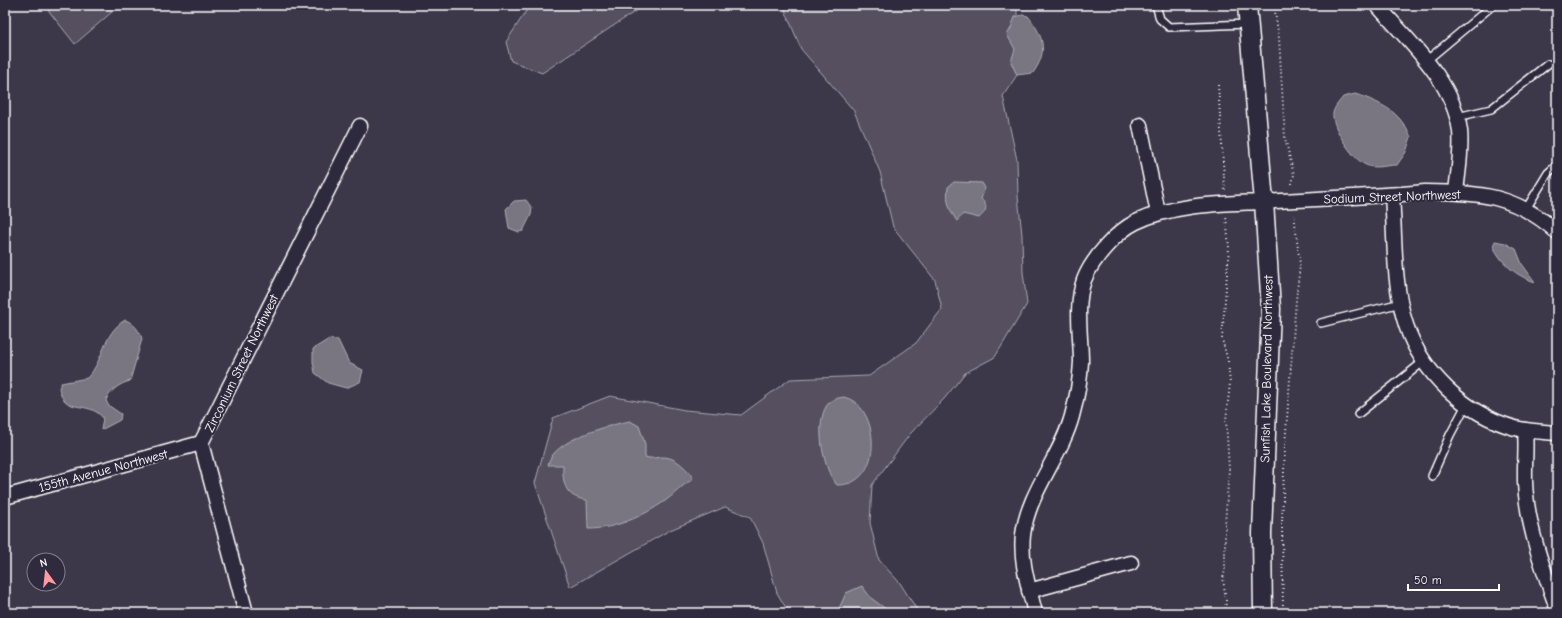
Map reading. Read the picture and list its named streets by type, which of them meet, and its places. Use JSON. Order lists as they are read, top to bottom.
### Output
{
  "streets": {
    "street": [
      "Sodium Street Northwest",
      "Zirconium Street Northwest",
      "Sunfish Lake Boulevard Northwest",
      "155th Avenue Northwest"
    ]
  },
  "crossings": [
    ["Sodium Street Northwest", "Sunfish Lake Boulevard Northwest"],
    ["Zirconium Street Northwest", "155th Avenue Northwest"]
  ],
  "scale_bar": "50 m",
  "north": "top"
}
